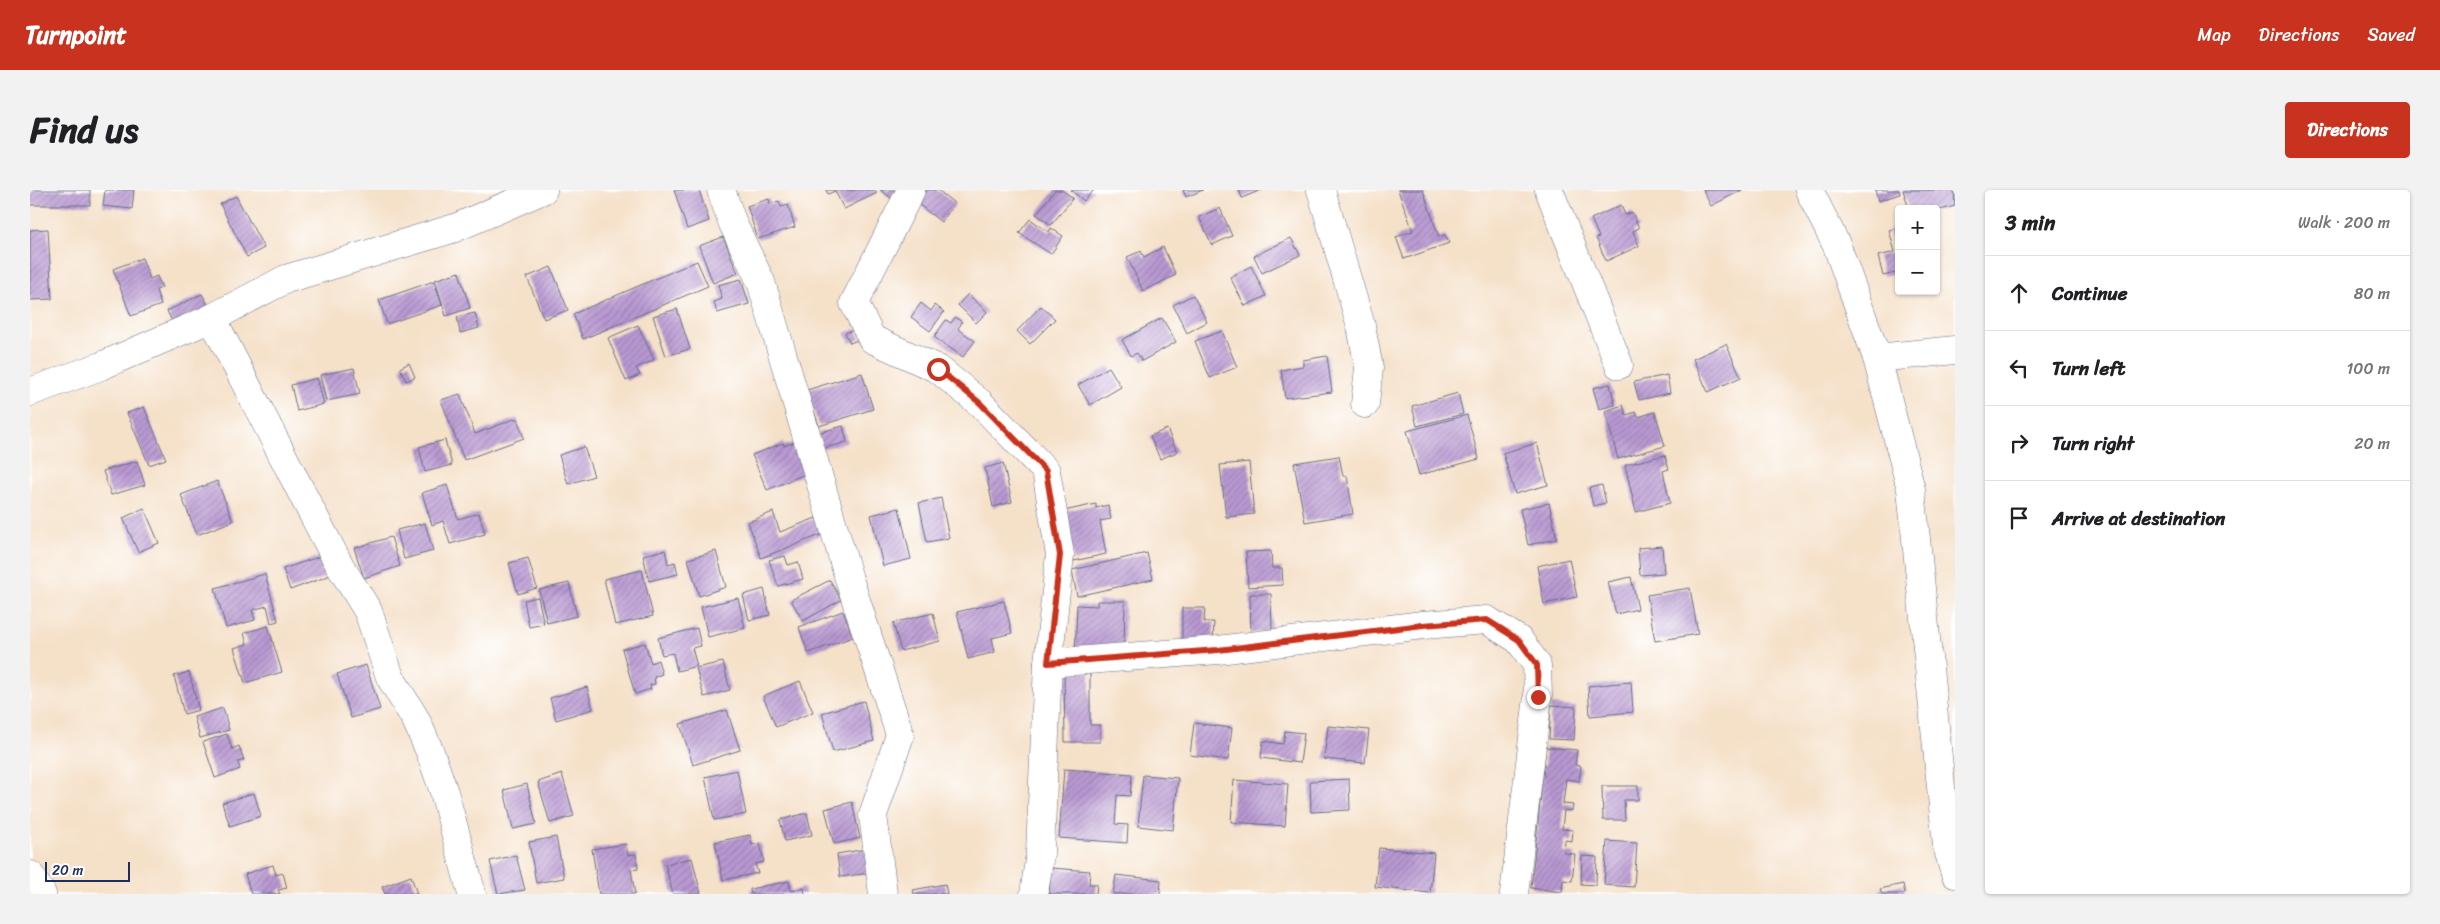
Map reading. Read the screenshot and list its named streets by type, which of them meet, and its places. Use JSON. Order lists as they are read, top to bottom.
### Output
{
  "scale_bar": "20 m",
  "page": {
    "header": "Turnpoint",
    "nav": ["Map", "Directions", "Saved"],
    "title": "Find us",
    "buttons": "Directions",
    "heading": ["3 min", "Walk · 200 m"],
    "map_buttons": ["+", "−"],
    "list": [
      ["Continue", "80 m"],
      ["Turn left", "100 m"],
      ["Turn right", "20 m"],
      "Arrive at destination"
    ],
    "scale": "20 m"
  }
}
